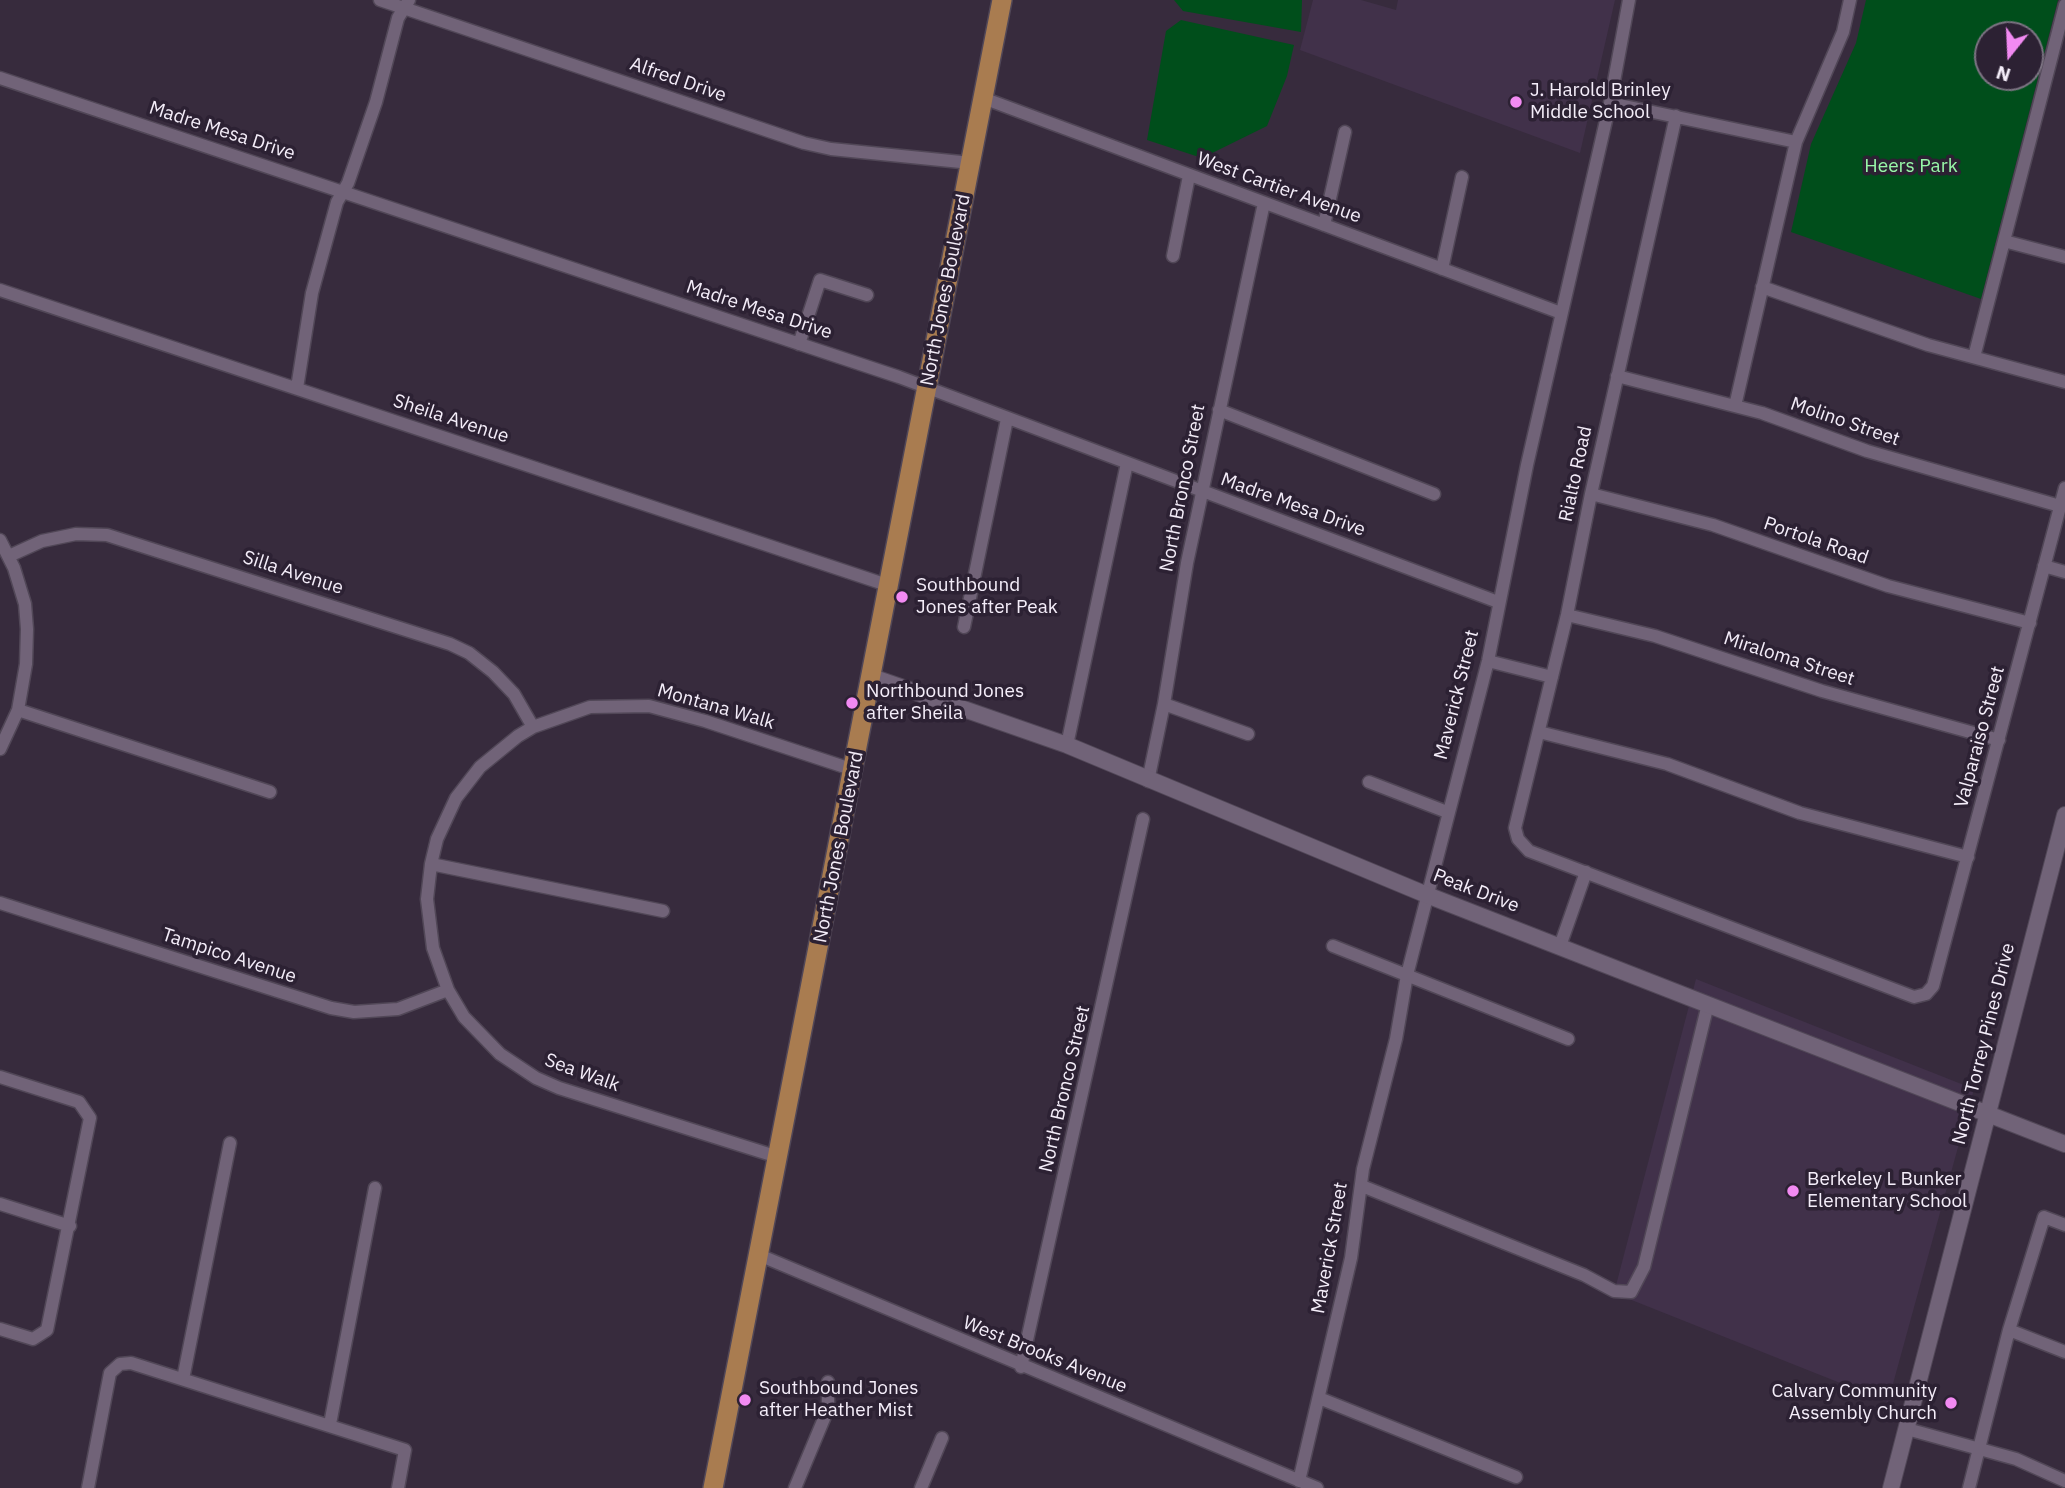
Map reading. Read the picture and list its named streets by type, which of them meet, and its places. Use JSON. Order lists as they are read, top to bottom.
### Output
{
  "streets": {
    "main road": ["North Jones Boulevard"],
    "street": [
      "Alfred Drive",
      "Madre Mesa Drive",
      "West Cartier Avenue",
      "Sheila Avenue",
      "Molino Street",
      "Rialto Road",
      "North Bronco Street",
      "Portola Road",
      "Silla Avenue",
      "Miraloma Street",
      "Maverick Street",
      "Montana Walk",
      "Valparaiso Street",
      "Peak Drive",
      "Tampico Avenue",
      "North Torrey Pines Drive",
      "Sea Walk",
      "West Brooks Avenue"
    ]
  },
  "crossings": [
    ["Alfred Drive", "North Jones Boulevard"],
    ["Madre Mesa Drive", "North Jones Boulevard"],
    ["Madre Mesa Drive", "North Bronco Street"],
    ["Madre Mesa Drive", "Maverick Street"],
    ["West Cartier Avenue", "North Jones Boulevard"],
    ["West Cartier Avenue", "North Bronco Street"],
    ["West Cartier Avenue", "Maverick Street"],
    ["North Jones Boulevard", "Sheila Avenue"],
    ["North Jones Boulevard", "Montana Walk"],
    ["North Jones Boulevard", "Peak Drive"],
    ["North Jones Boulevard", "Sea Walk"],
    ["North Jones Boulevard", "West Brooks Avenue"],
    ["Molino Street", "Rialto Road"],
    ["Molino Street", "Valparaiso Street"],
    ["Rialto Road", "Portola Road"],
    ["Rialto Road", "Miraloma Street"],
    ["Rialto Road", "Valparaiso Street"],
    ["North Bronco Street", "Peak Drive"],
    ["North Bronco Street", "West Brooks Avenue"],
    ["Portola Road", "Valparaiso Street"],
    ["Silla Avenue", "Montana Walk"],
    ["Miraloma Street", "Valparaiso Street"],
    ["Maverick Street", "Peak Drive"],
    ["Maverick Street", "West Brooks Avenue"],
    ["Montana Walk", "Sea Walk"],
    ["Peak Drive", "North Torrey Pines Drive"],
    ["Tampico Avenue", "Sea Walk"]
  ],
  "parks": ["Heers Park"],
  "places": [
    "J. Harold Brinley Middle School",
    "Southbound Jones after Peak",
    "Northbound Jones after Sheila",
    "Berkeley L Bunker Elementary School",
    "Southbound Jones after Heather Mist",
    "Calvary Community Assembly Church"
  ],
  "north": "bottom"
}
